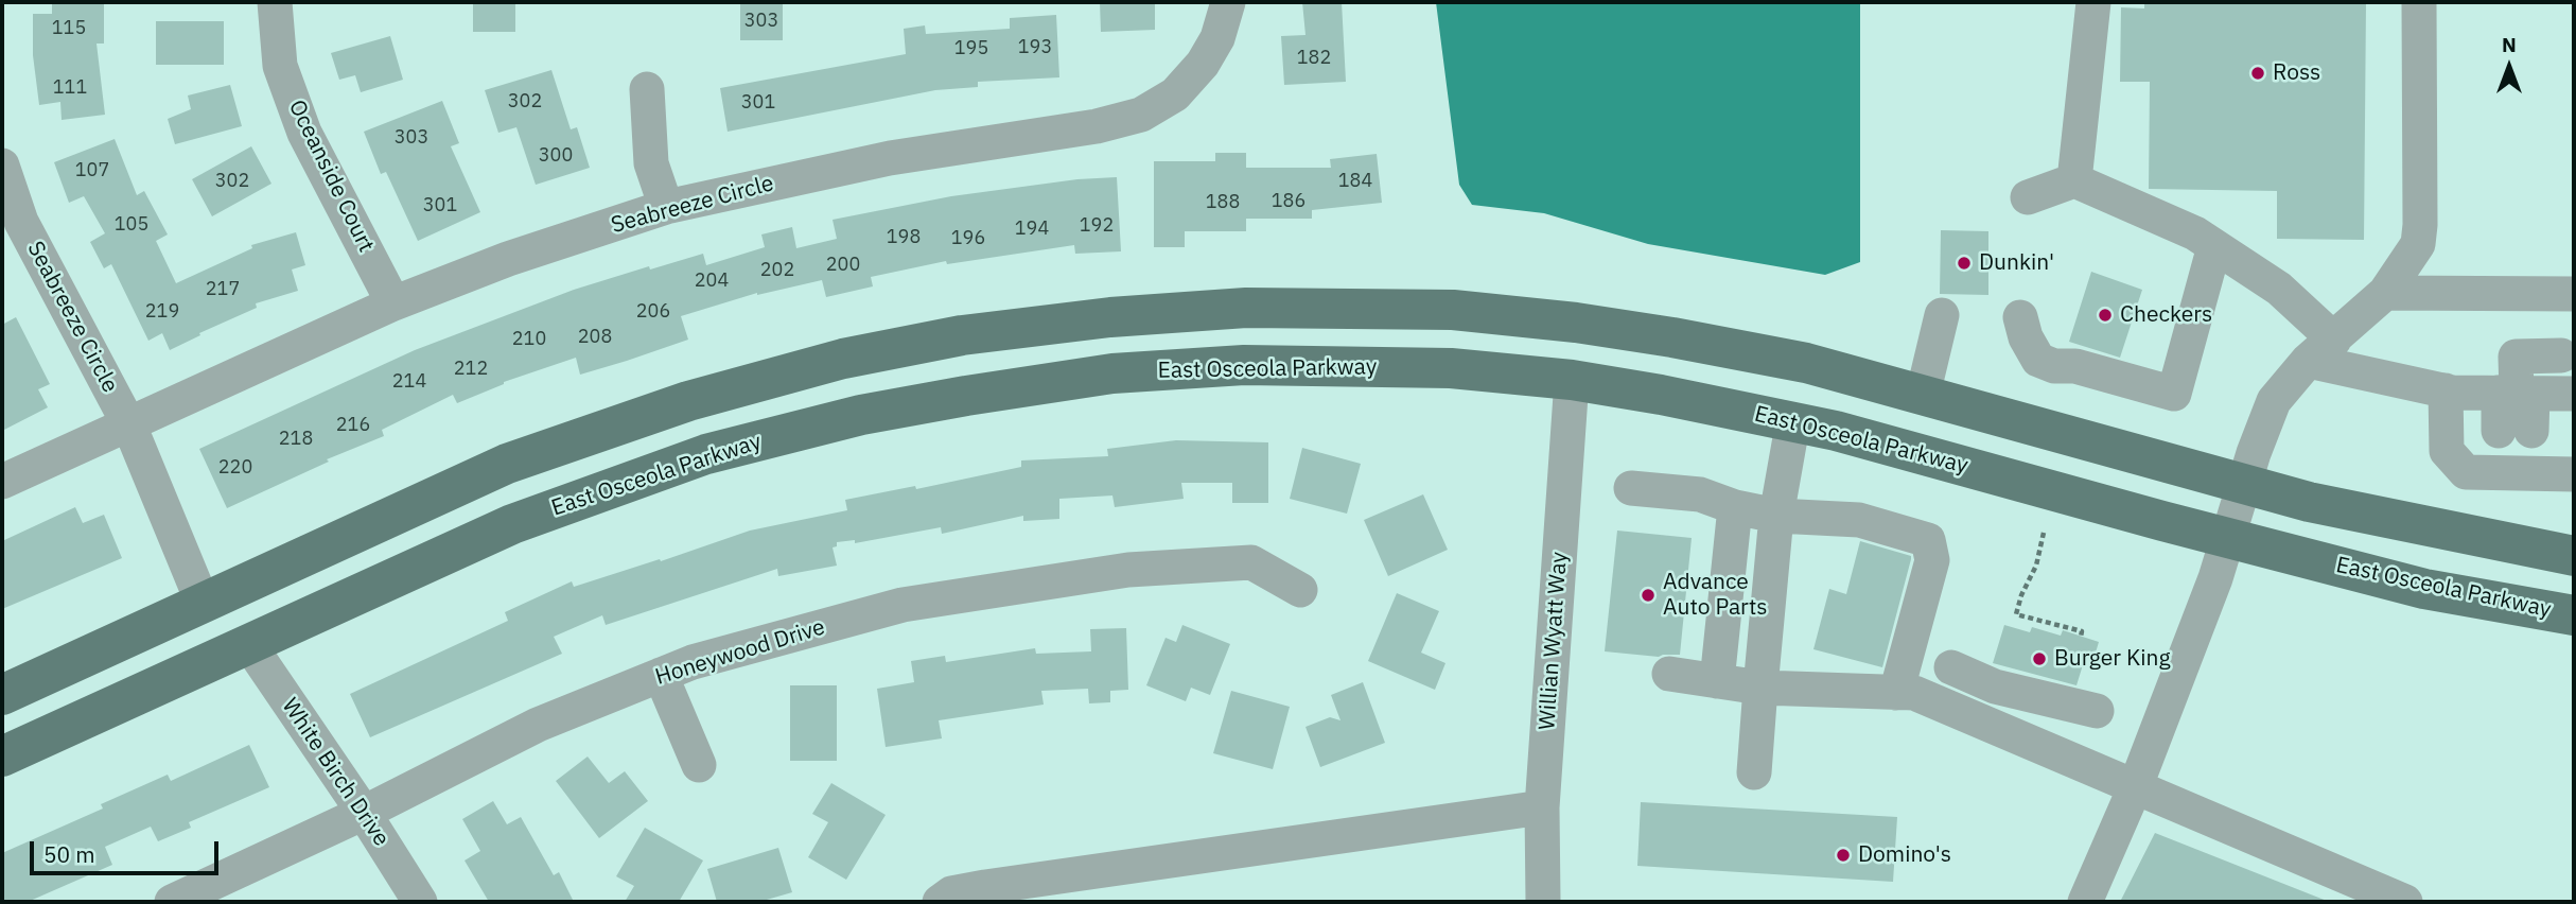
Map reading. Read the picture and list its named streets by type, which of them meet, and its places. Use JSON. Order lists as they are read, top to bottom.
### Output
{
  "streets": {
    "main road": ["East Osceola Parkway"],
    "street": [
      "Oceanside Court",
      "Seabreeze Circle",
      "Willian Wyatt Way",
      "Honeywood Drive",
      "White Birch Drive"
    ]
  },
  "crossings": [
    ["Oceanside Court", "Seabreeze Circle"],
    ["East Osceola Parkway", "Willian Wyatt Way"],
    ["East Osceola Parkway", "White Birch Drive"],
    ["Honeywood Drive", "White Birch Drive"]
  ],
  "places": [
    "Ross",
    "Dunkin'",
    "Checkers",
    "Advance Auto Parts",
    "Burger King",
    "Domino's"
  ],
  "house_numbers": [
    "303",
    "115",
    "193",
    "195",
    "182",
    "111",
    "302",
    "301",
    "303",
    "300",
    "107",
    "302",
    "184",
    "186",
    "188",
    "301",
    "105",
    "192",
    "194",
    "198",
    "196",
    "200",
    "202",
    "204",
    "217",
    "219",
    "206",
    "208",
    "210",
    "212",
    "214",
    "216",
    "218",
    "220"
  ],
  "scale_bar": "50 m",
  "north": "top"
}
